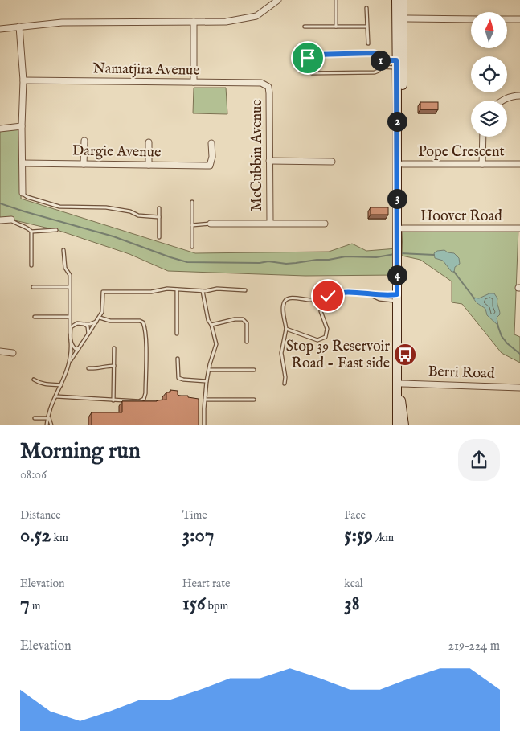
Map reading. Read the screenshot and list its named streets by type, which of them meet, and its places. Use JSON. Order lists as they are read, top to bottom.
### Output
{
  "streets": {
    "street": [
      "Namatjira Avenue",
      "Dargie Avenue",
      "Pope Crescent",
      "McCubbin Avenue",
      "Hoover Road",
      "Berri Road"
    ]
  },
  "crossings": [
    ["Namatjira Avenue", "McCubbin Avenue"]
  ],
  "places": {
    "bus stop": ["Stop 39 Reservoir Road - East side"]
  },
  "north": "top",
  "page": {
    "pins": [
      "1",
      "2",
      "3",
      "4"
    ],
    "heading": ["Morning run", "08:06"],
    "stats": [
      ["Distance", "0.52 km"],
      ["Time", "3:07"],
      ["Pace", "5:59 /km"],
      ["Elevation", "7 m"],
      ["Heart rate", "156 bpm"],
      ["kcal", "38"]
    ],
    "chart": ["Elevation", "219–224 m"]
  }
}
